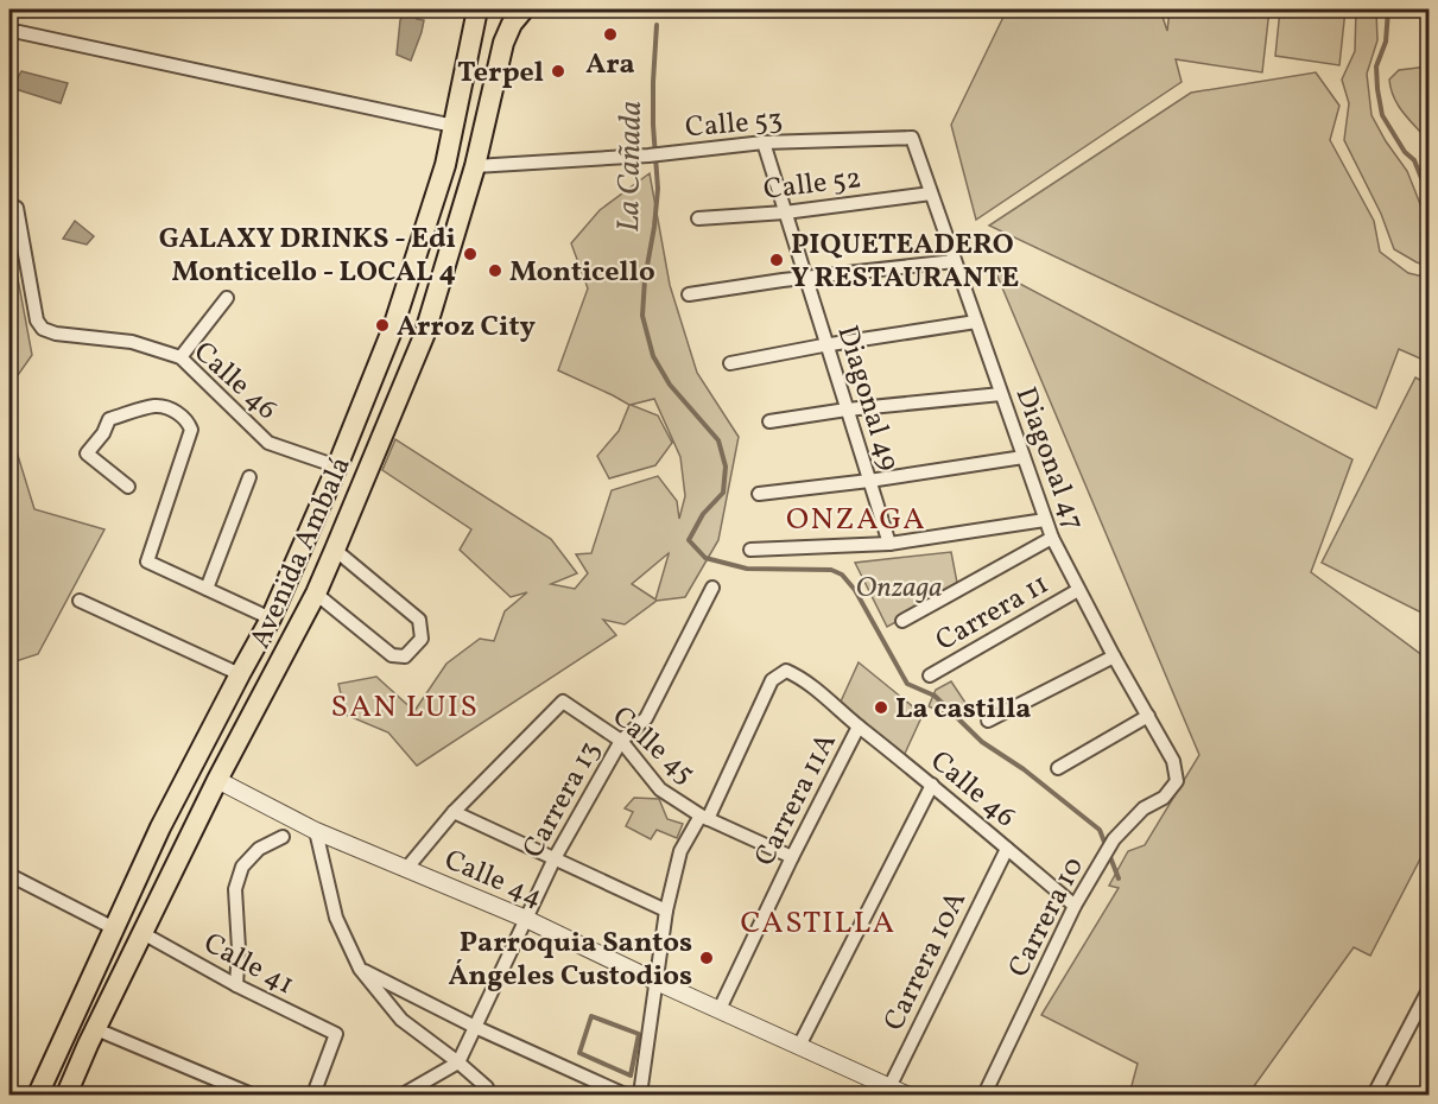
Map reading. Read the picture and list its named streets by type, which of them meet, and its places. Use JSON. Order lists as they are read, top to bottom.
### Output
{
  "streets": {
    "main road": ["Avenida Ambalá"],
    "street": [
      "Calle 53",
      "Calle 52",
      "Calle 46",
      "Diagonal 49",
      "Diagonal 47",
      "Carrera 11",
      "Calle 45",
      "Carrera 13",
      "Carrera 11A",
      "Calle 44",
      "Carrera 10",
      "Carrera 10A",
      "Calle 41"
    ]
  },
  "crossings": [
    ["Calle 53", "Diagonal 49"],
    ["Calle 53", "Diagonal 47"],
    ["Calle 53", "Avenida Ambalá"],
    ["Calle 52", "Diagonal 49"],
    ["Calle 52", "Diagonal 47"],
    ["Calle 46", "Avenida Ambalá"],
    ["Calle 46", "Calle 45"],
    ["Calle 46", "Carrera 11A"],
    ["Calle 46", "Carrera 10"],
    ["Calle 46", "Carrera 10A"],
    ["Diagonal 47", "Carrera 11"],
    ["Diagonal 47", "Carrera 10"],
    ["Avenida Ambalá", "Calle 44"],
    ["Avenida Ambalá", "Calle 41"],
    ["Calle 45", "Carrera 13"],
    ["Calle 45", "Carrera 11A"],
    ["Carrera 13", "Calle 44"],
    ["Carrera 11A", "Calle 44"],
    ["Calle 44", "Carrera 10A"]
  ],
  "districts": ["ONZAGA", "SAN LUIS", "CASTILLA"],
  "water": ["La Cañada"],
  "parks": ["Onzaga"],
  "places": [
    "Ara",
    "Terpel",
    "GALAXY DRINKS - Edi Monticello - LOCAL 4",
    "PIQUETEADERO Y RESTAURANTE",
    "Monticello",
    "Arroz City",
    "La castilla",
    "Parroquia Santos Ángeles Custodios"
  ]
}
